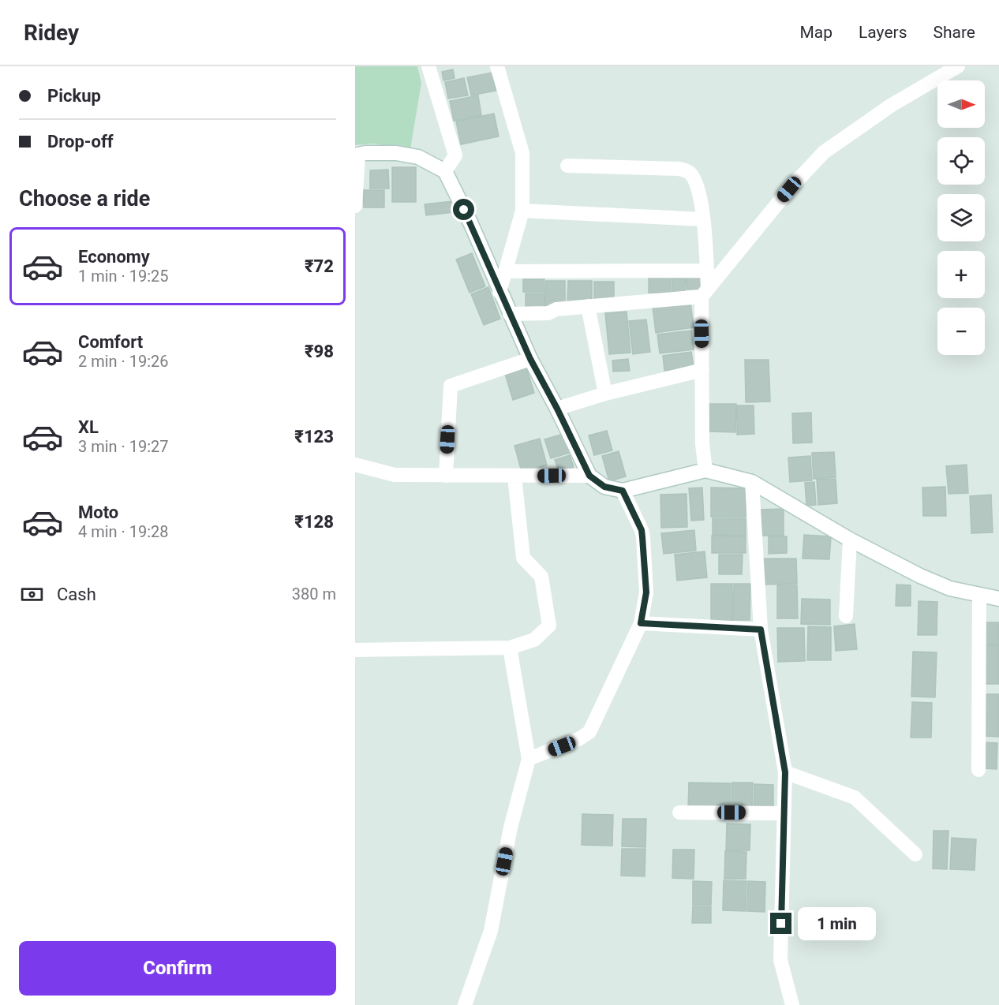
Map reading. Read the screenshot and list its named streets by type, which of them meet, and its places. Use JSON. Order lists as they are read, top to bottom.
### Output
{
  "north": "right",
  "page": {
    "header": "Ridey",
    "nav": ["Map", "Layers", "Share"],
    "banner": ["Pickup", "Drop-off"],
    "map_buttons": ["+", "−"],
    "heading": "Choose a ride",
    "list": [
      {
        "name": "Economy",
        "note": "1 min · 19:25",
        "value": "₹72"
      },
      {
        "name": "Comfort",
        "note": "2 min · 19:26",
        "value": "₹98"
      },
      {
        "name": "XL",
        "note": "3 min · 19:27",
        "value": "₹123"
      },
      {
        "name": "Moto",
        "note": "4 min · 19:28",
        "value": "₹128"
      }
    ],
    "pay": ["Cash", "380 m"],
    "bubble": "1 min",
    "buttons": "Confirm"
  }
}
